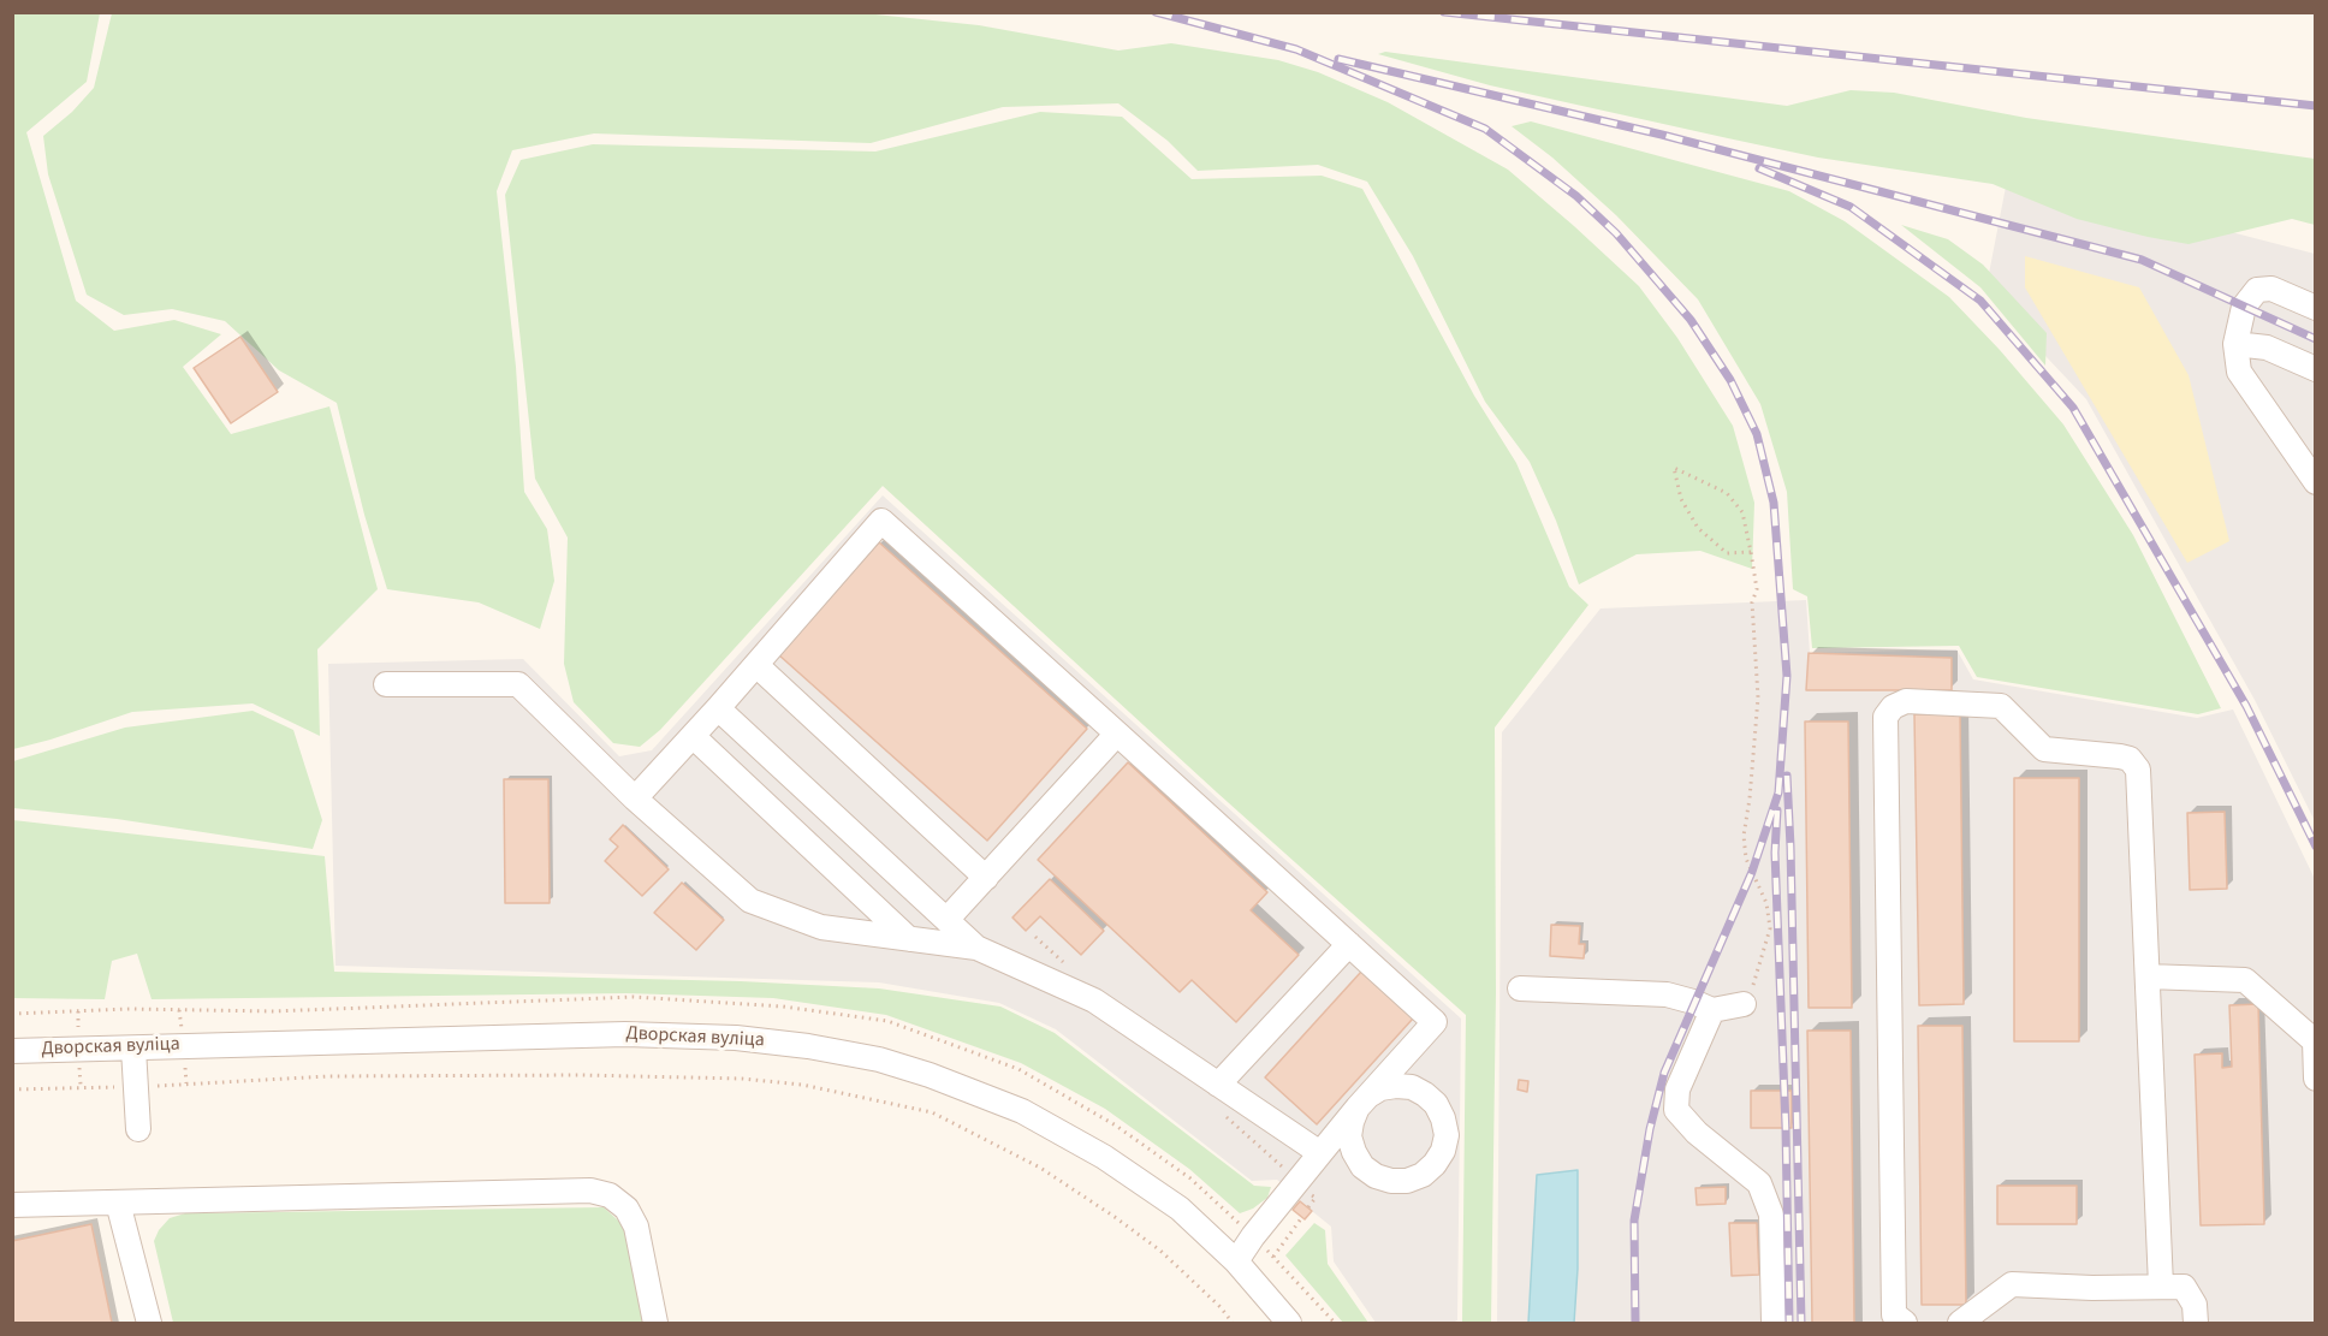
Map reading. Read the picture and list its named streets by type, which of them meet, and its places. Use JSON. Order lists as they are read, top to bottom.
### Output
{
  "streets": {
    "street": ["Дворская вуліца"]
  }
}
